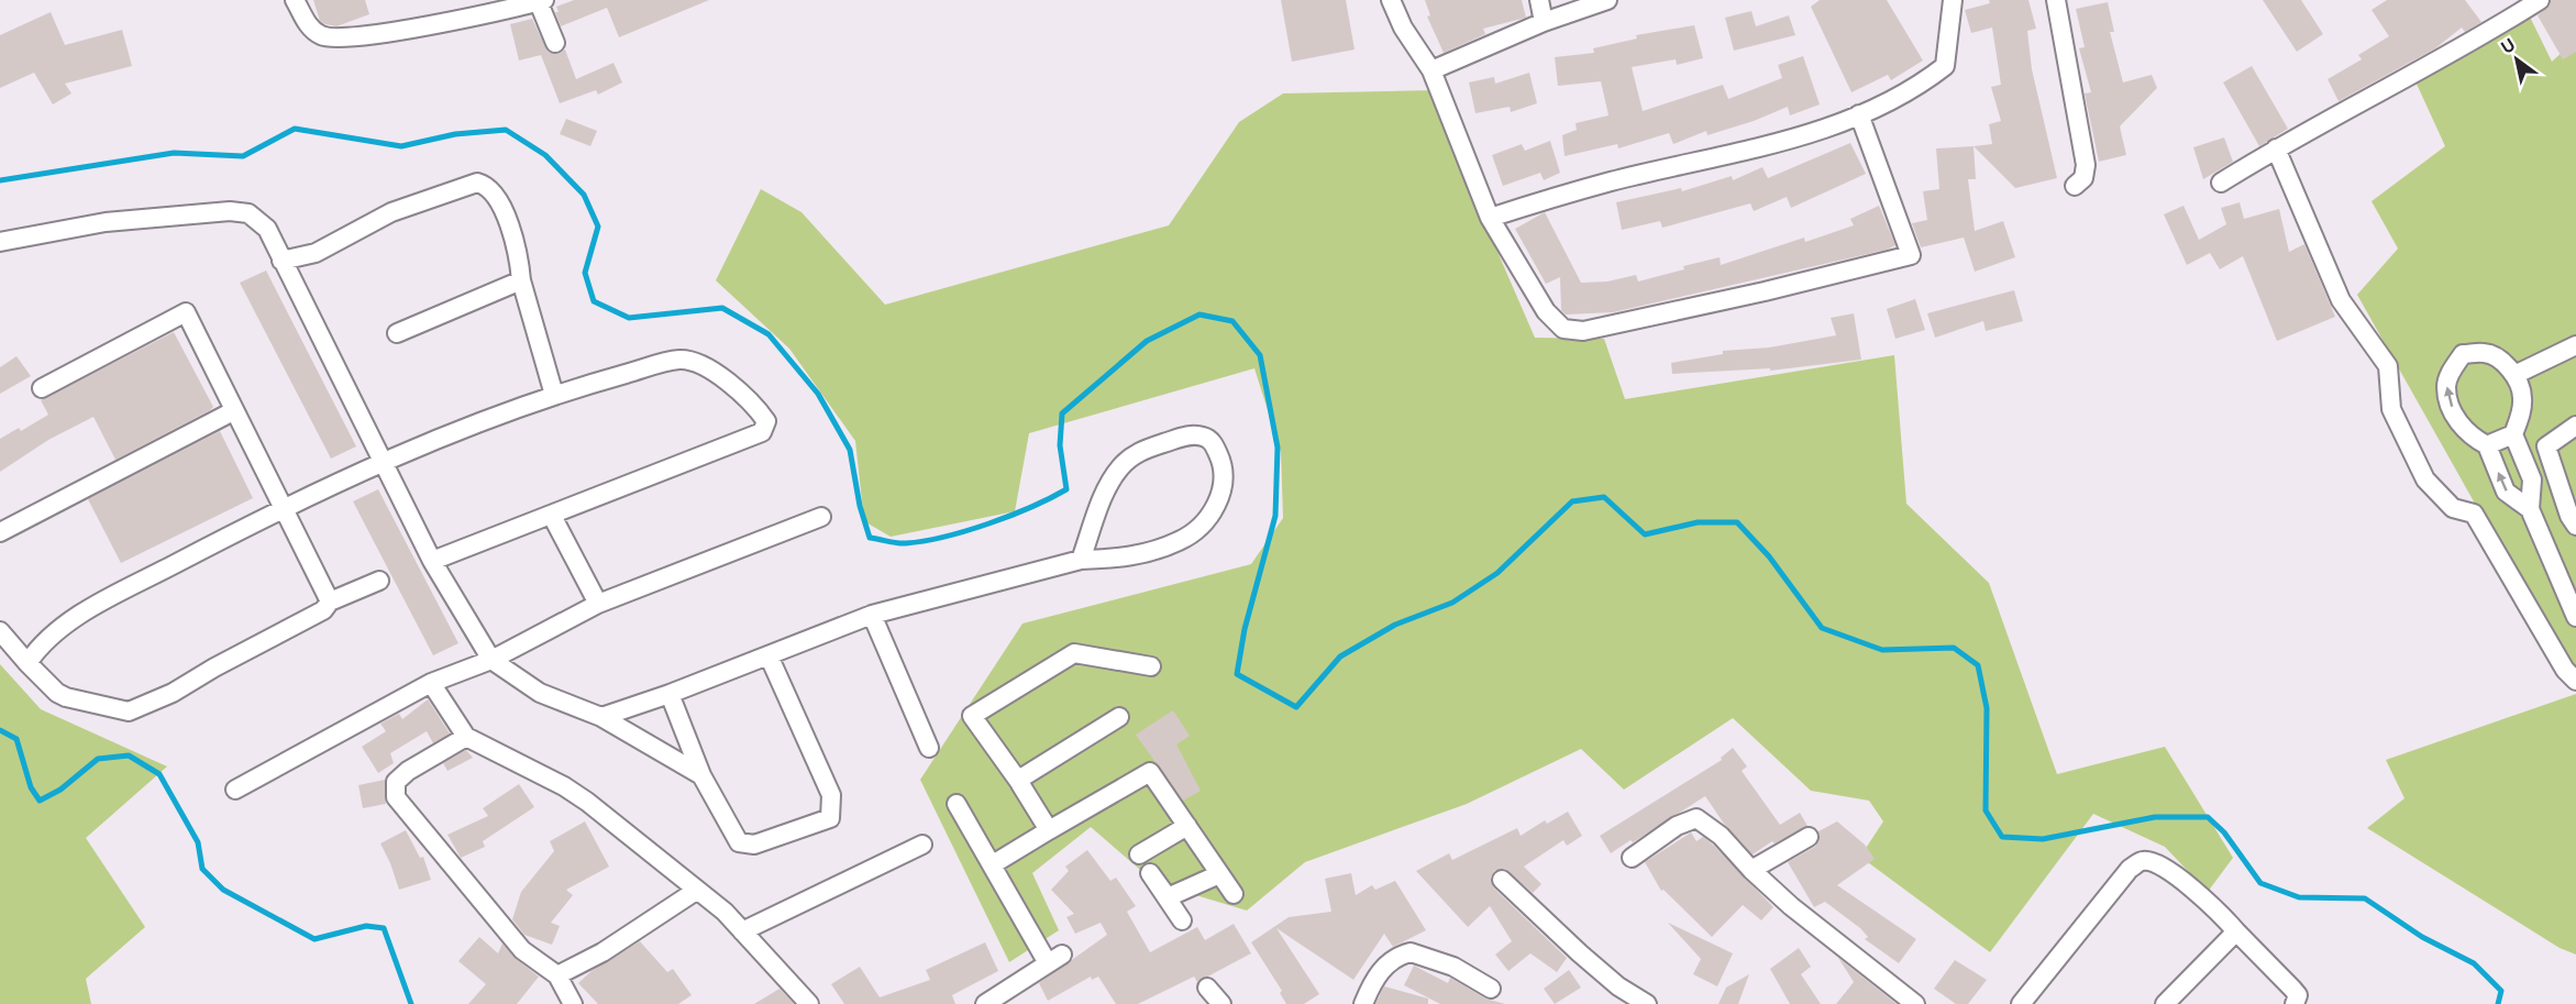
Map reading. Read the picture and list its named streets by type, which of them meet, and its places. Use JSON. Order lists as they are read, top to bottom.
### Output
{
  "north": "top left"
}
